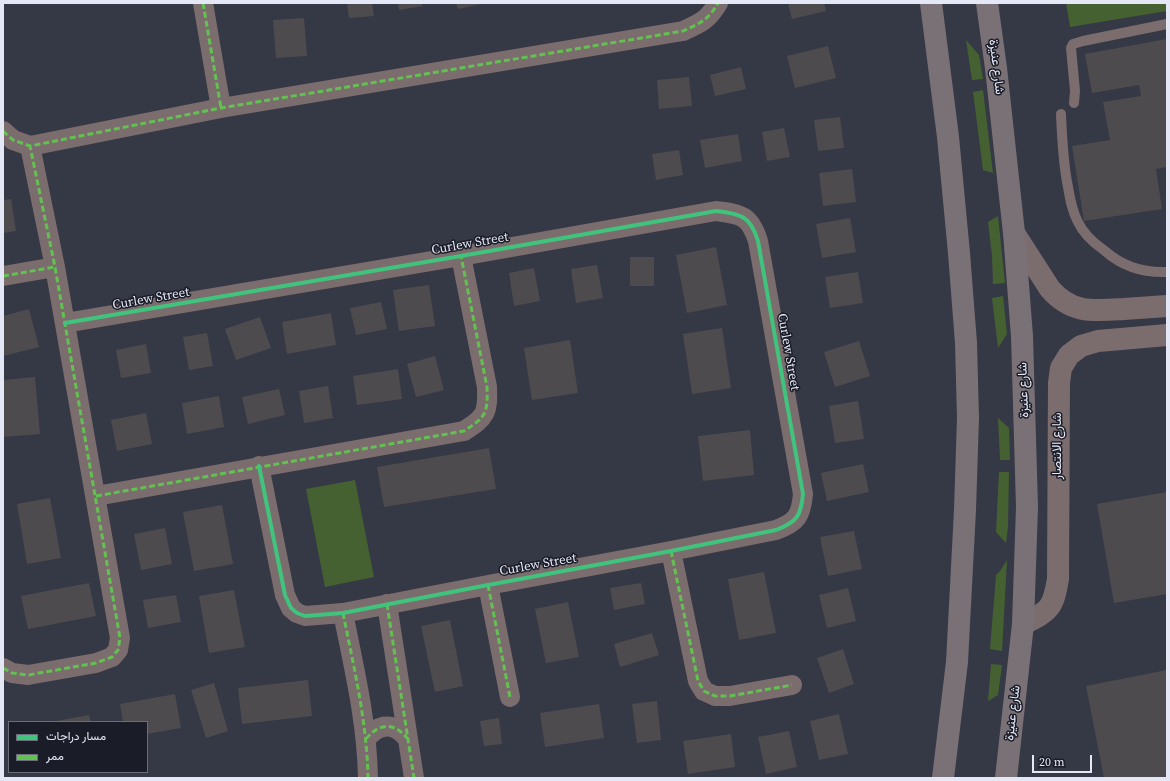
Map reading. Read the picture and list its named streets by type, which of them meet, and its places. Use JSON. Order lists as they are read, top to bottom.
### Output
{
  "streets": {
    "highway": ["شارع عنيزة"],
    "street": ["Curlew Street", "شارع الانتصار"]
  },
  "crossings": [
    ["شارع عنيزة", "شارع الانتصار"]
  ],
  "legend": ["مسار دراجات", "ممر"],
  "scale_bar": "20 m"
}
